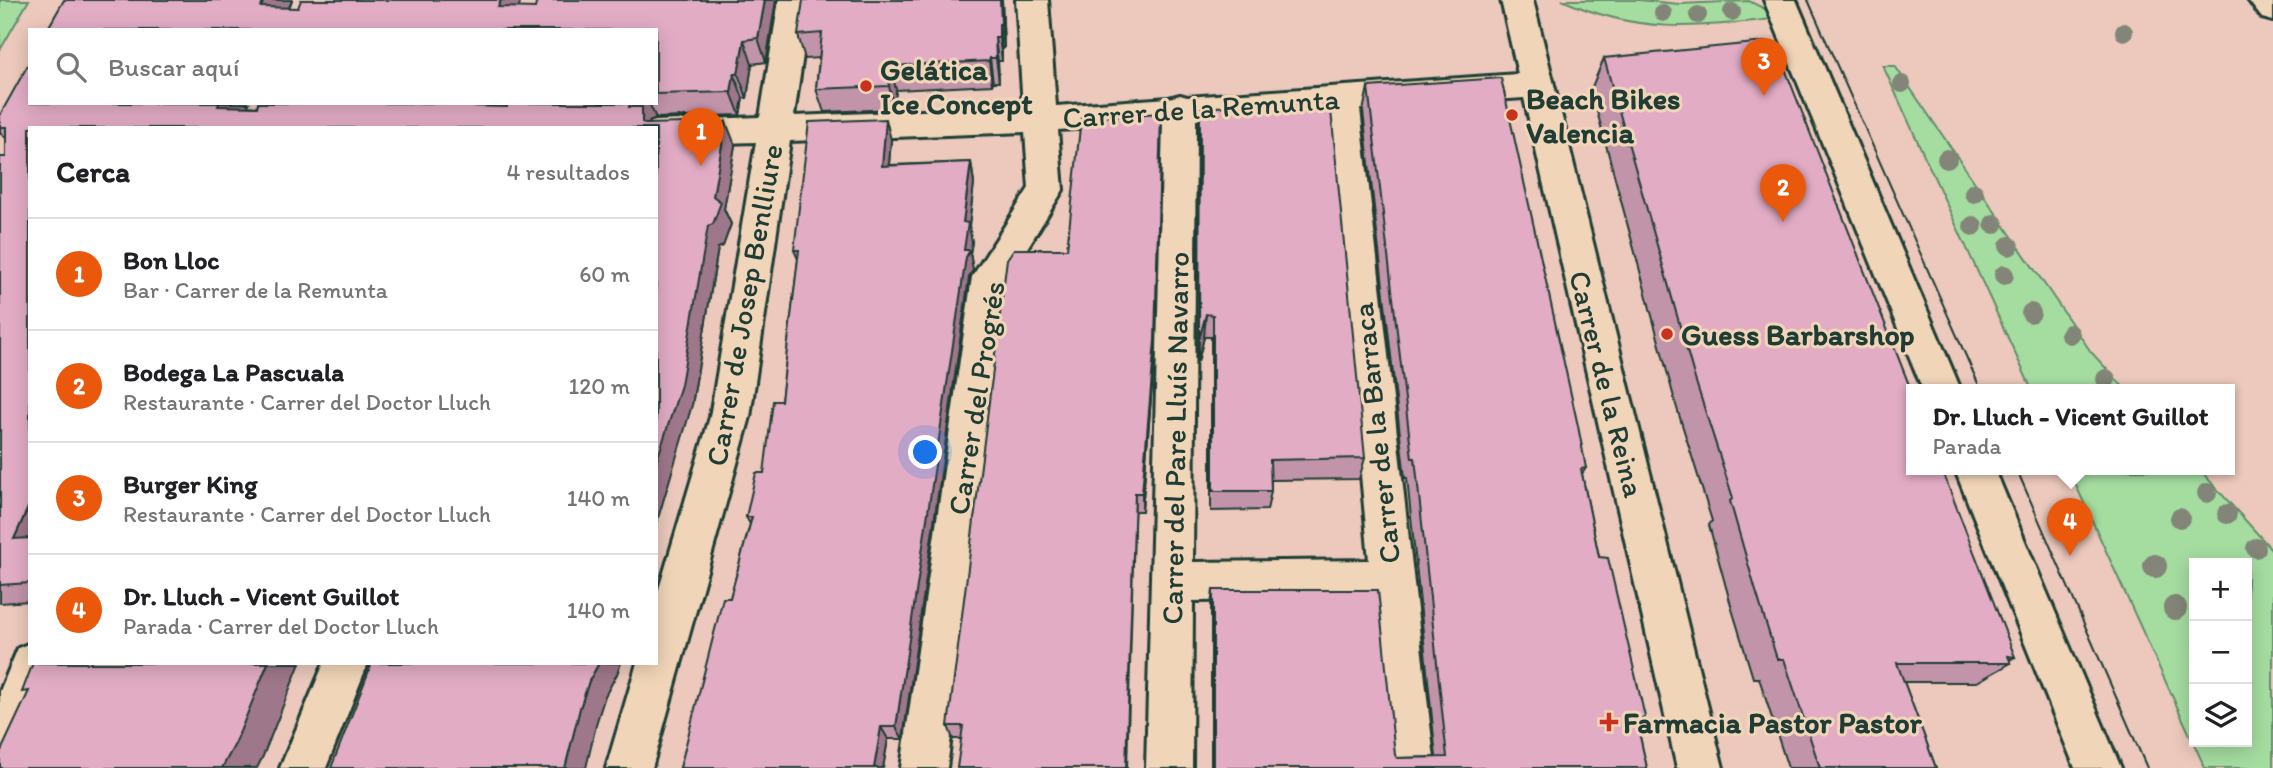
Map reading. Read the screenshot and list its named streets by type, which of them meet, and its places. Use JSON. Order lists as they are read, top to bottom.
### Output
{
  "streets": {
    "street": [
      "Carrer de la Remunta",
      "Carrer de Josep Benlliure",
      "Carrer de la Reina",
      "Carrer del Progrés",
      "Carrer de la Barraca",
      "Carrer del Pare Lluís Navarro"
    ]
  },
  "crossings": [
    ["Carrer de la Remunta", "Carrer de Josep Benlliure"],
    ["Carrer de la Remunta", "Carrer de la Reina"],
    ["Carrer de la Remunta", "Carrer del Progrés"],
    ["Carrer de la Remunta", "Carrer de la Barraca"],
    ["Carrer de la Remunta", "Carrer del Pare Lluís Navarro"]
  ],
  "places": {
    "other": ["Gelática Ice Concept", "Beach Bikes Valencia", "Guess Barbarshop"],
    "health": ["Farmacia Pastor Pastor"]
  },
  "page": {
    "search": "Buscar aquí",
    "pins": [
      "3",
      "1",
      "2",
      "4"
    ],
    "heading": ["Cerca", "4 resultados"],
    "list": [
      {
        "mark": "1",
        "name": "Bon Lloc",
        "note": "Bar · Carrer de la Remunta",
        "value": "60 m"
      },
      {
        "mark": "2",
        "name": "Bodega La Pascuala",
        "note": "Restaurante · Carrer del Doctor Lluch",
        "value": "120 m"
      },
      {
        "mark": "3",
        "name": "Burger King",
        "note": "Restaurante · Carrer del Doctor Lluch",
        "value": "140 m"
      },
      {
        "mark": "4",
        "name": "Dr. Lluch - Vicent Guillot",
        "note": "Parada · Carrer del Doctor Lluch",
        "value": "140 m"
      }
    ],
    "popup": ["Dr. Lluch - Vicent Guillot", "Parada"],
    "map_buttons": ["+", "−"]
  }
}
